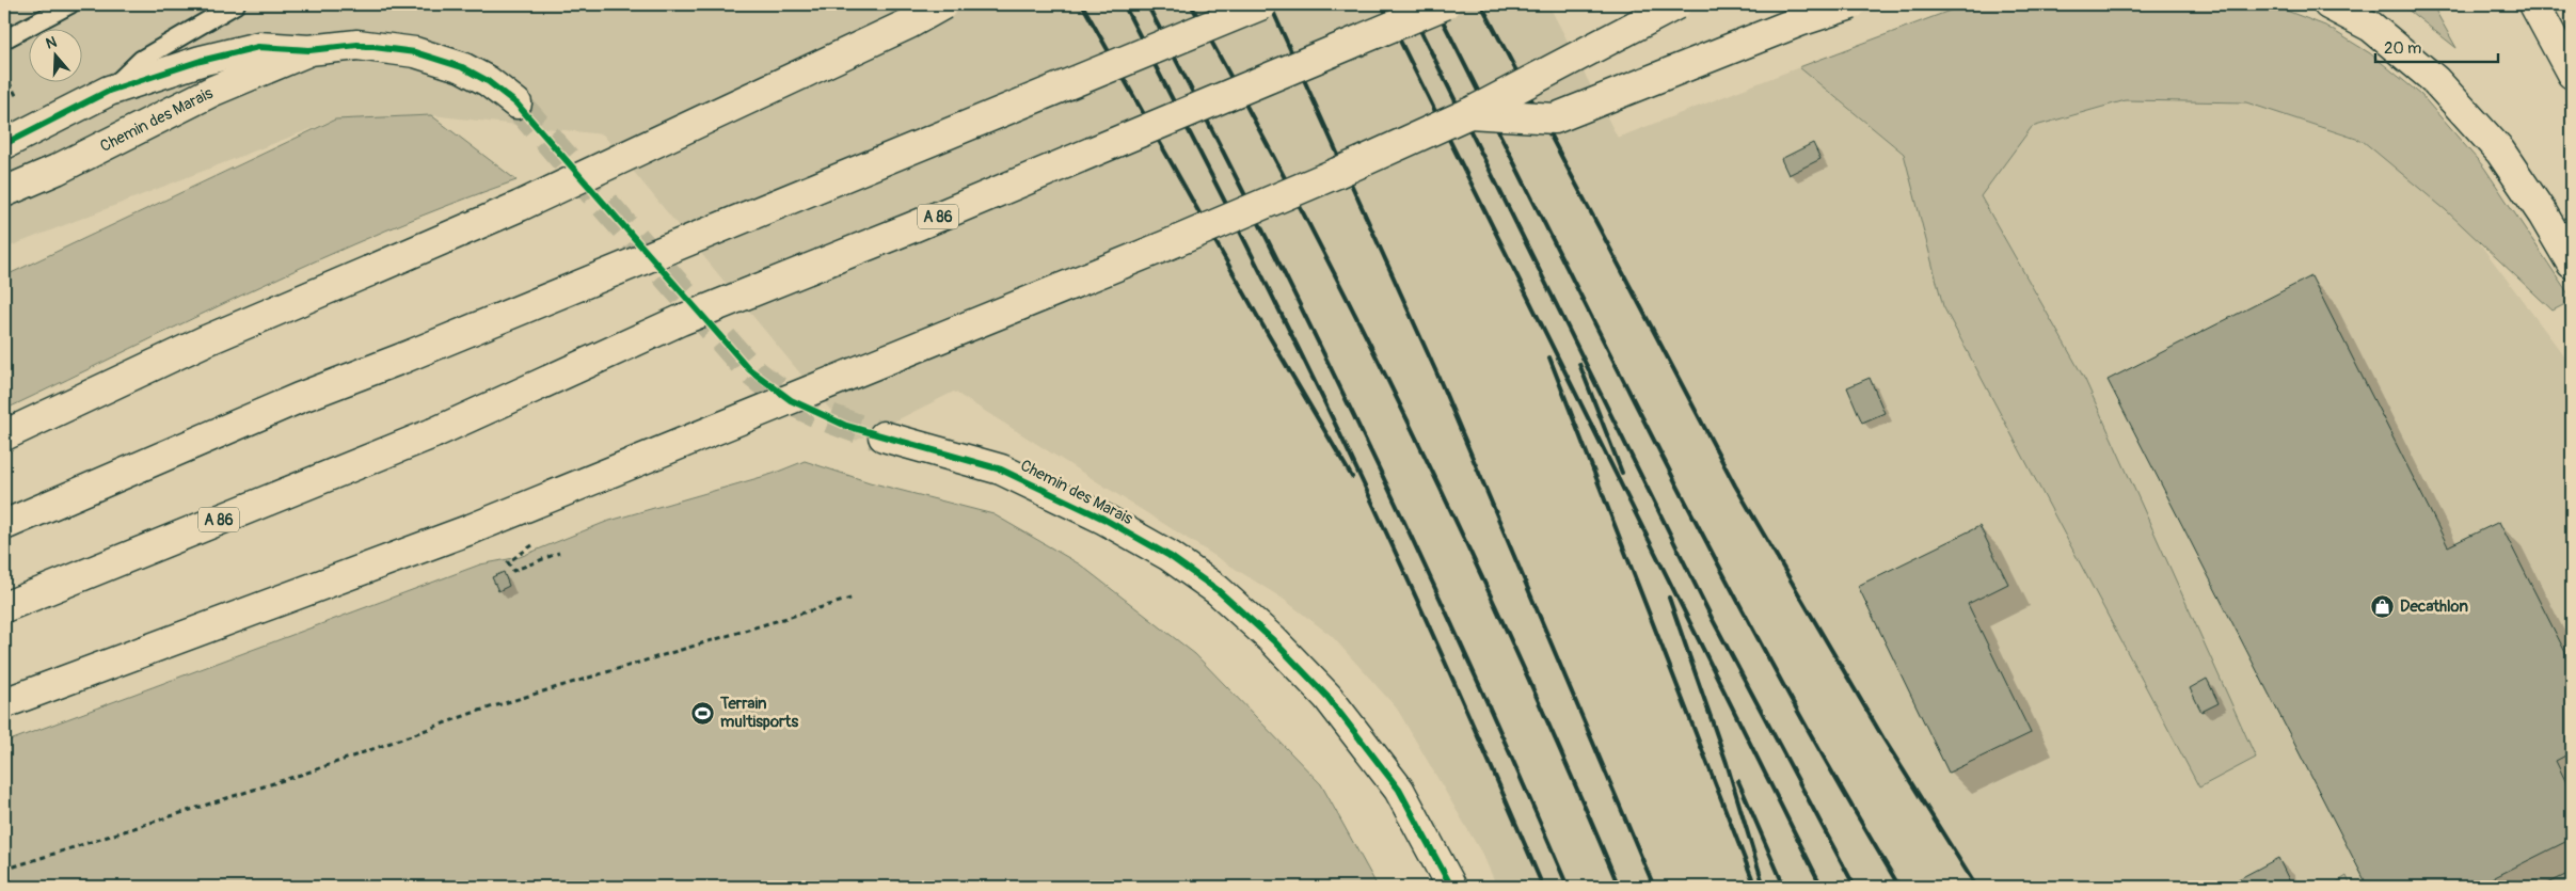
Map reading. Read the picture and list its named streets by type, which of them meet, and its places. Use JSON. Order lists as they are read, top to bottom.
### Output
{
  "streets": {
    "main road": ["Chemin des Marais", "A 86"]
  },
  "places": {
    "shop": ["Decathlon"],
    "sports": ["Terrain multisports"]
  },
  "scale_bar": "20 m",
  "north": "top"
}
